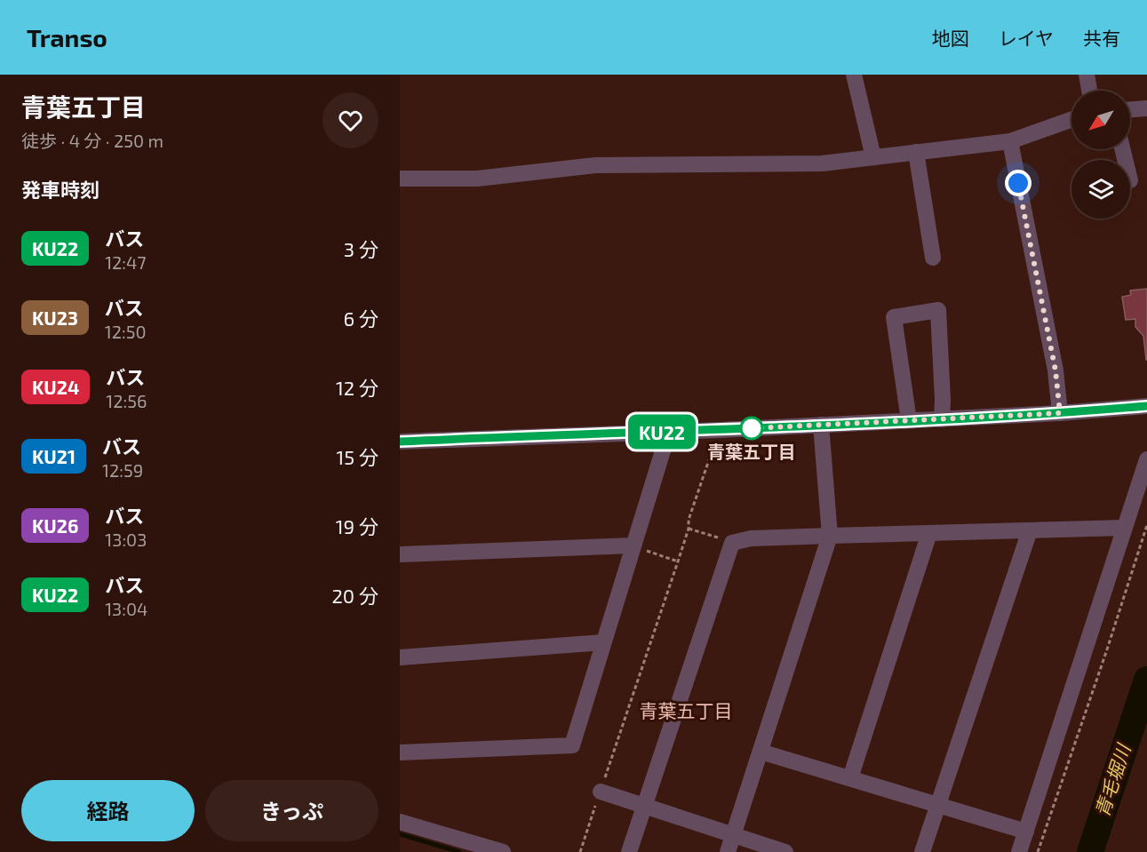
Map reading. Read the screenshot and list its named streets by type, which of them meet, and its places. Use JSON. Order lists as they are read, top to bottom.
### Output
{
  "districts": ["青葉五丁目"],
  "water": ["青毛堀川"],
  "places": ["青葉五丁目"],
  "lines": ["bus line KU22"],
  "north": "bottom left",
  "page": {
    "header": "Transo",
    "nav": ["地図", "レイヤ", "共有"],
    "heading": [
      ["青葉五丁目", "徒歩 · 4 分 · 250 m"],
      "発車時刻"
    ],
    "on_map": "KU22",
    "list": [
      {
        "mark": "KU22",
        "name": "バス",
        "note": "12:47",
        "value": "3 分"
      },
      {
        "mark": "KU23",
        "name": "バス",
        "note": "12:50",
        "value": "6 分"
      },
      {
        "mark": "KU24",
        "name": "バス",
        "note": "12:56",
        "value": "12 分"
      },
      {
        "mark": "KU21",
        "name": "バス",
        "note": "12:59",
        "value": "15 分"
      },
      {
        "mark": "KU26",
        "name": "バス",
        "note": "13:03",
        "value": "19 分"
      },
      {
        "mark": "KU22",
        "name": "バス",
        "note": "13:04",
        "value": "20 分"
      }
    ],
    "buttons": ["経路", "きっぷ"]
  }
}
